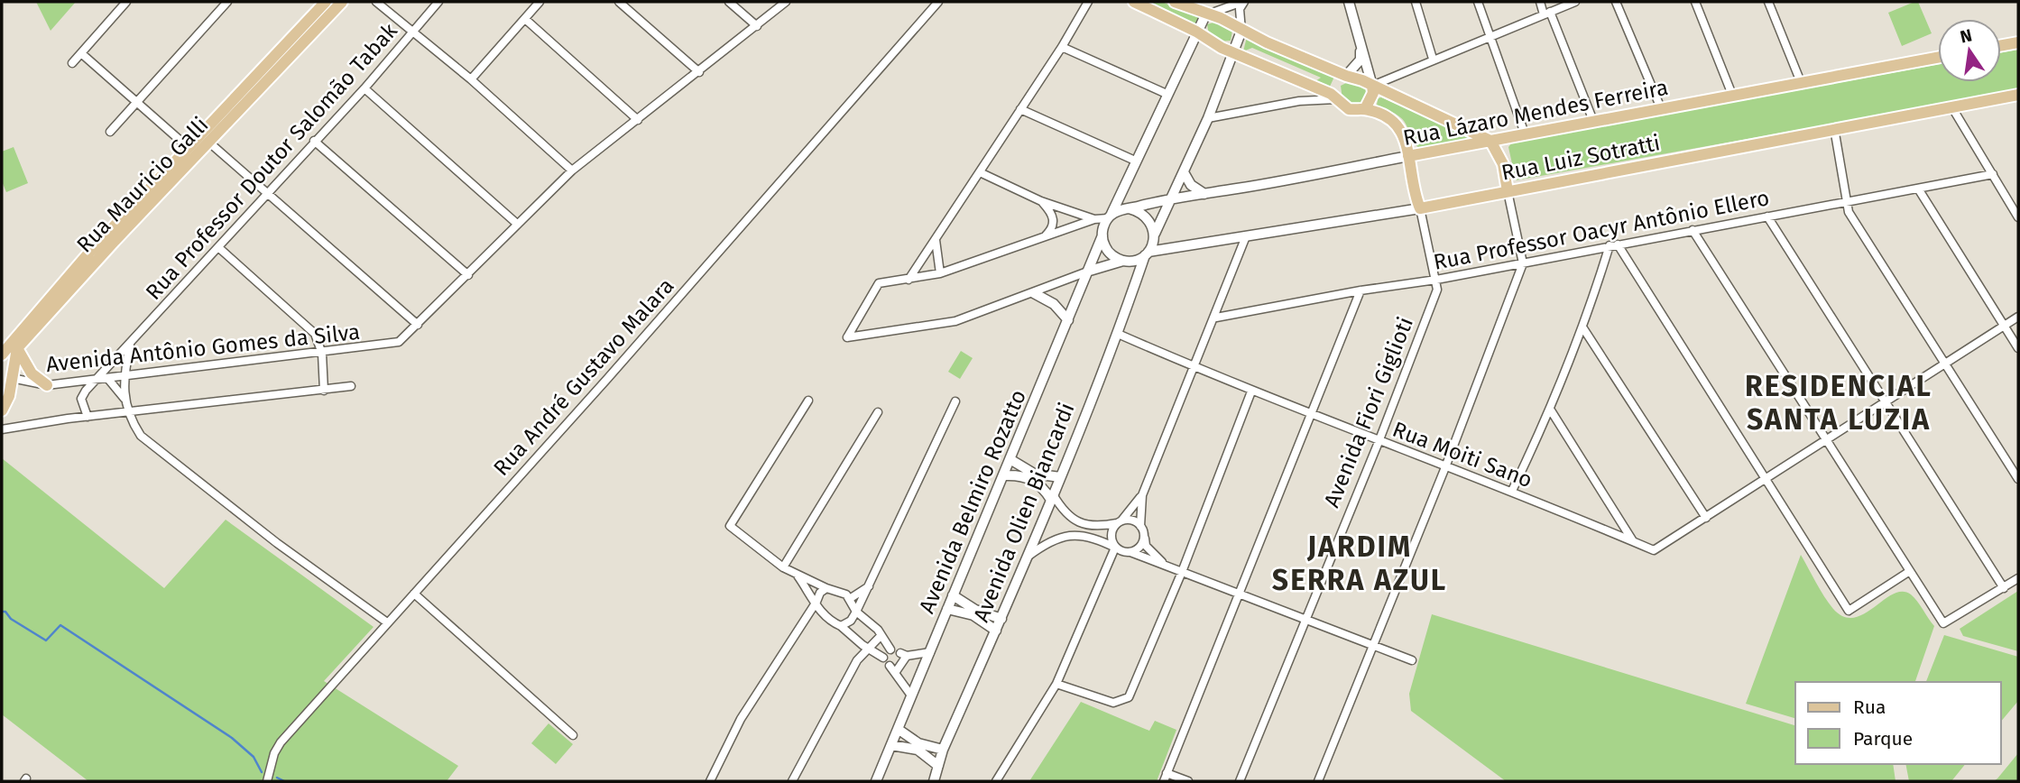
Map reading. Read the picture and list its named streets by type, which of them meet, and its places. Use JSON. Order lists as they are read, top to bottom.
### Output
{
  "streets": {
    "main road": [
      "Rua Lázaro Mendes Ferreira",
      "Rua Luiz Sotratti",
      "Rua Mauricio Galli",
      "Avenida Fiori Giglioti"
    ],
    "street": [
      "Rua Professor Doutor Salomão Tabak",
      "Rua Professor Oacyr Antônio Ellero",
      "Avenida Antônio Gomes da Silva",
      "Rua André Gustavo Malara",
      "Rua Moiti Sano",
      "Avenida Belmiro Rozatto",
      "Avenida Olien Biancardi"
    ]
  },
  "crossings": [
    ["Rua Lázaro Mendes Ferreira", "Rua Luiz Sotratti"],
    ["Rua Lázaro Mendes Ferreira", "Avenida Fiori Giglioti"],
    ["Rua Lázaro Mendes Ferreira", "Avenida Belmiro Rozatto"],
    ["Rua Lázaro Mendes Ferreira", "Avenida Olien Biancardi"],
    ["Rua Luiz Sotratti", "Avenida Fiori Giglioti"],
    ["Rua Luiz Sotratti", "Avenida Belmiro Rozatto"],
    ["Rua Luiz Sotratti", "Avenida Olien Biancardi"],
    ["Rua Professor Doutor Salomão Tabak", "Avenida Antônio Gomes da Silva"],
    ["Rua Professor Oacyr Antônio Ellero", "Avenida Fiori Giglioti"],
    ["Avenida Fiori Giglioti", "Rua Moiti Sano"],
    ["Rua Moiti Sano", "Avenida Olien Biancardi"],
    ["Avenida Belmiro Rozatto", "Avenida Olien Biancardi"]
  ],
  "districts": ["RESIDENCIAL SANTA LUZIA", "JARDIM SERRA AZUL"],
  "legend": ["Rua", "Parque"],
  "north": "top"
}
